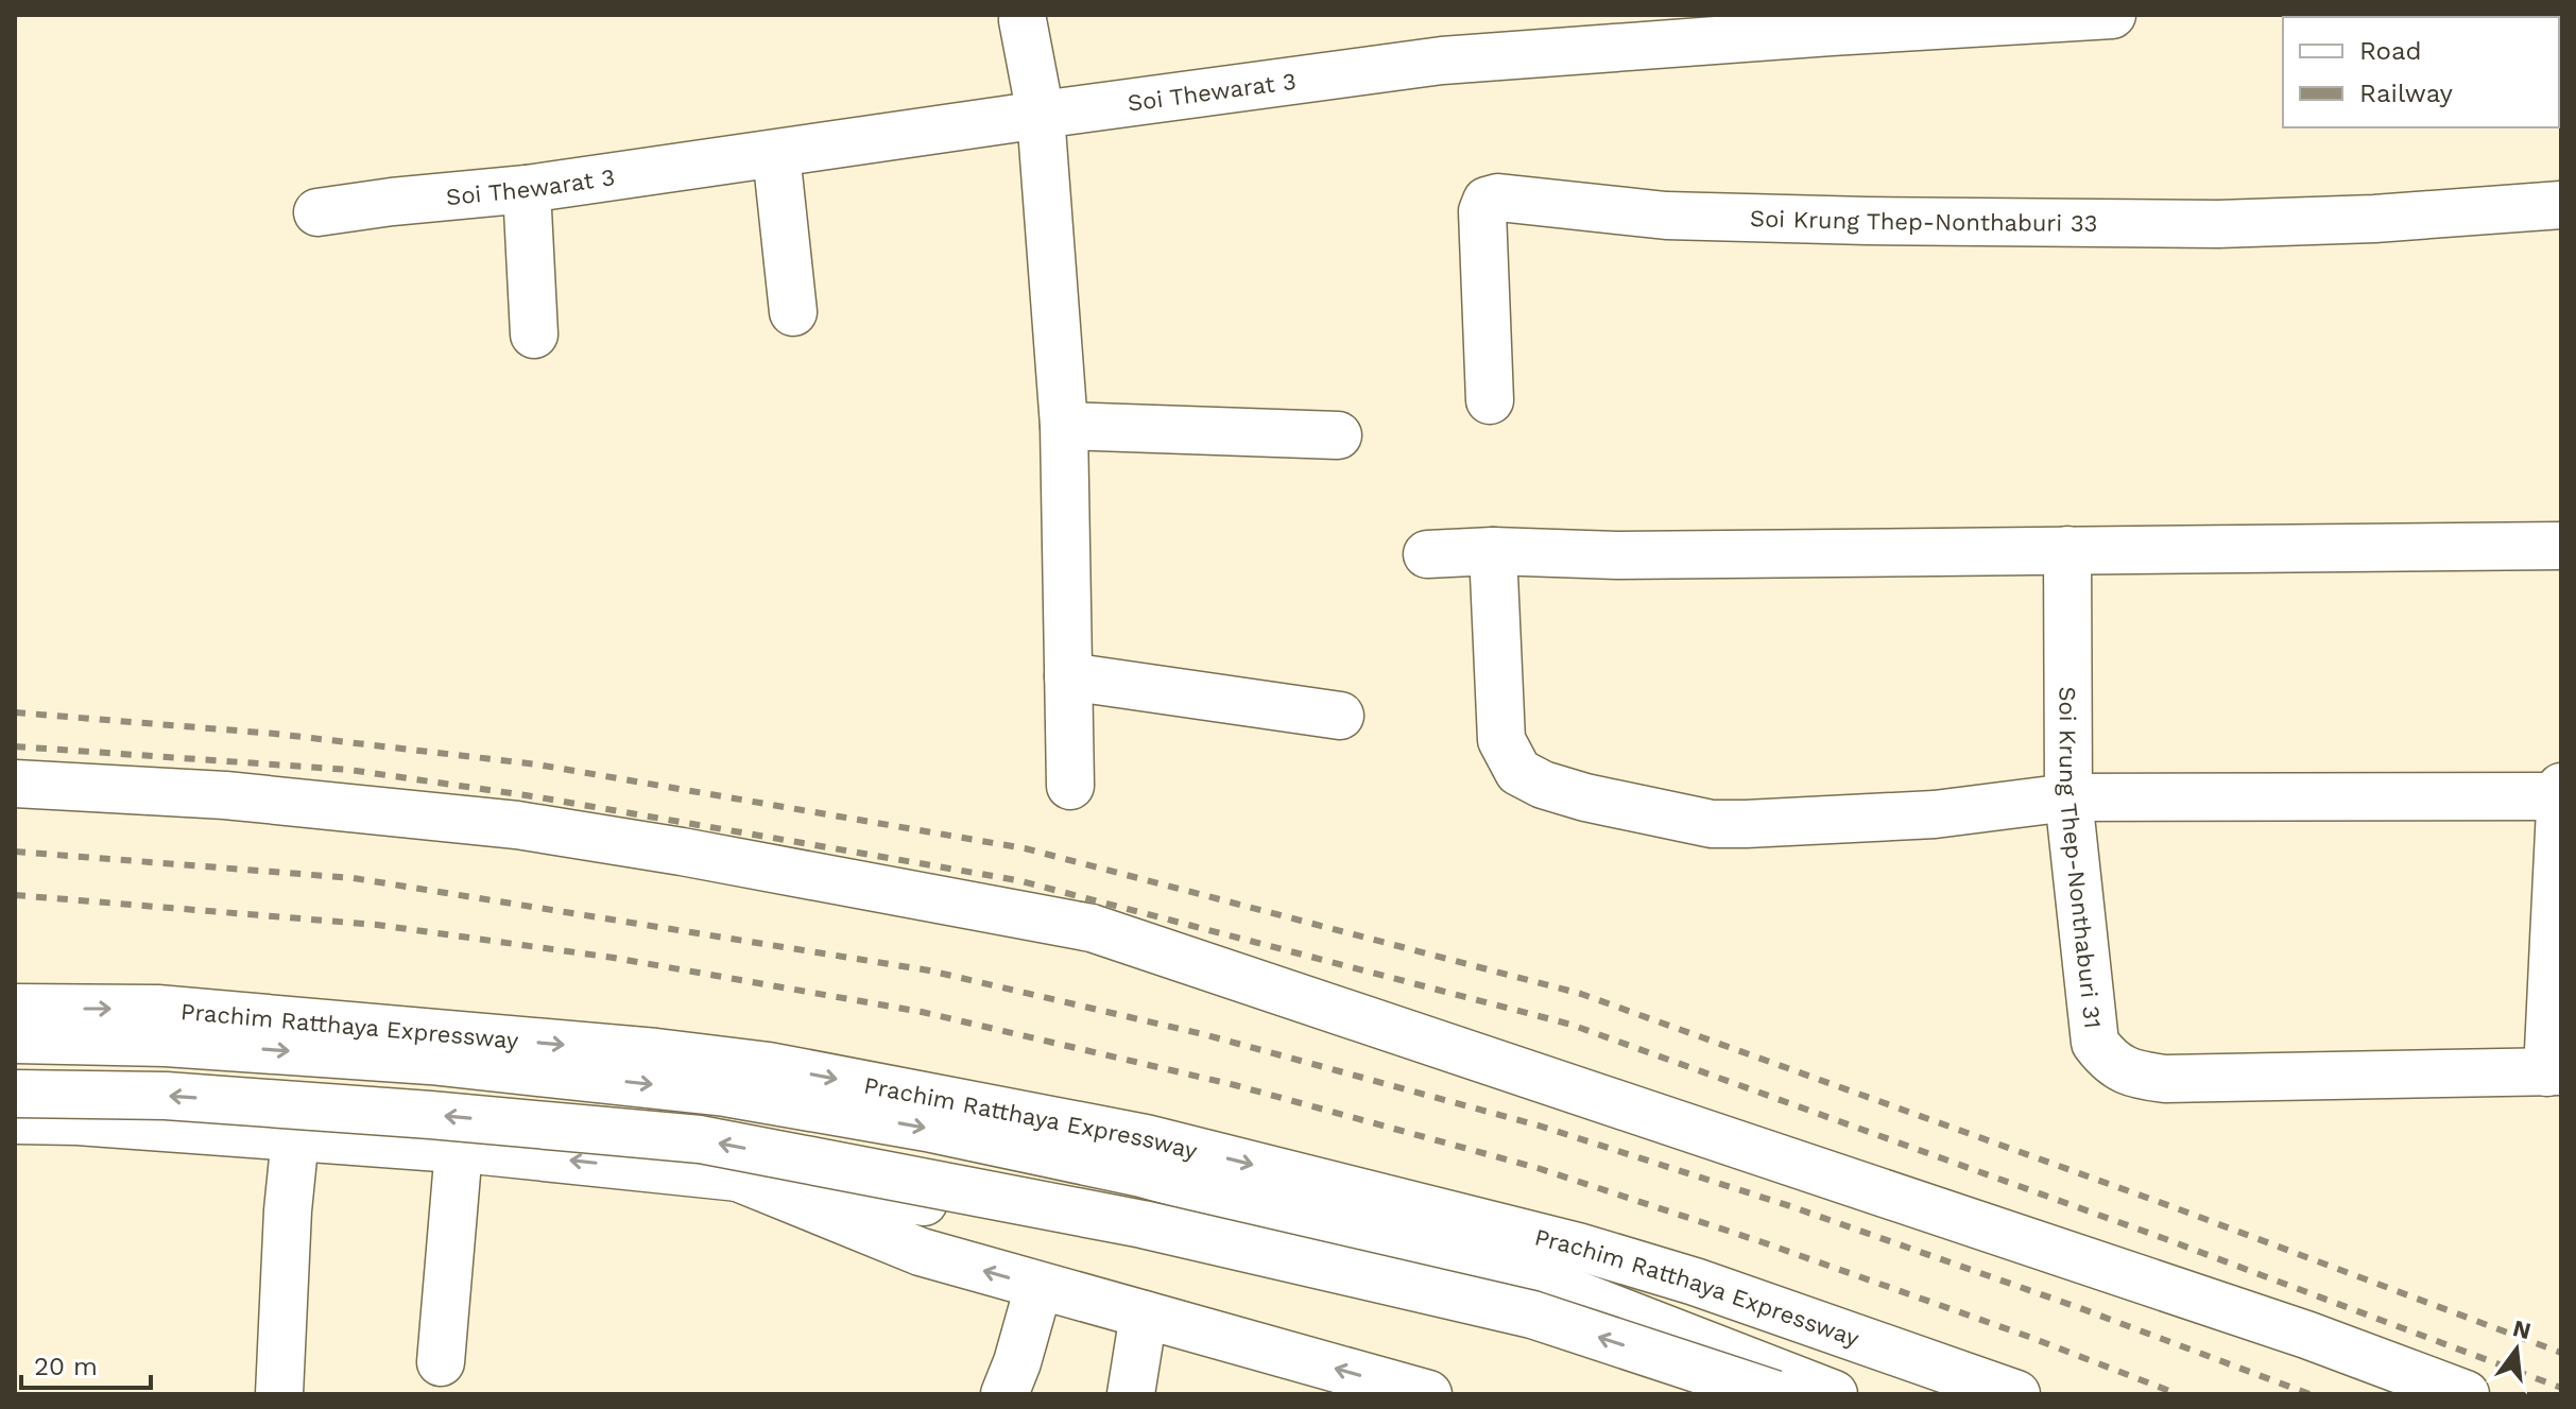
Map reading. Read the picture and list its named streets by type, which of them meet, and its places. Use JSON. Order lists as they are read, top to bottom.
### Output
{
  "streets": {
    "main road": [
      "Soi Thewarat 3",
      "Soi Krung Thep-Nonthaburi 33",
      "Soi Krung Thep-Nonthaburi 31",
      "Prachim Ratthaya Expressway"
    ]
  },
  "legend": ["Road", "Railway"],
  "scale_bar": "20 m",
  "north": "top"
}
